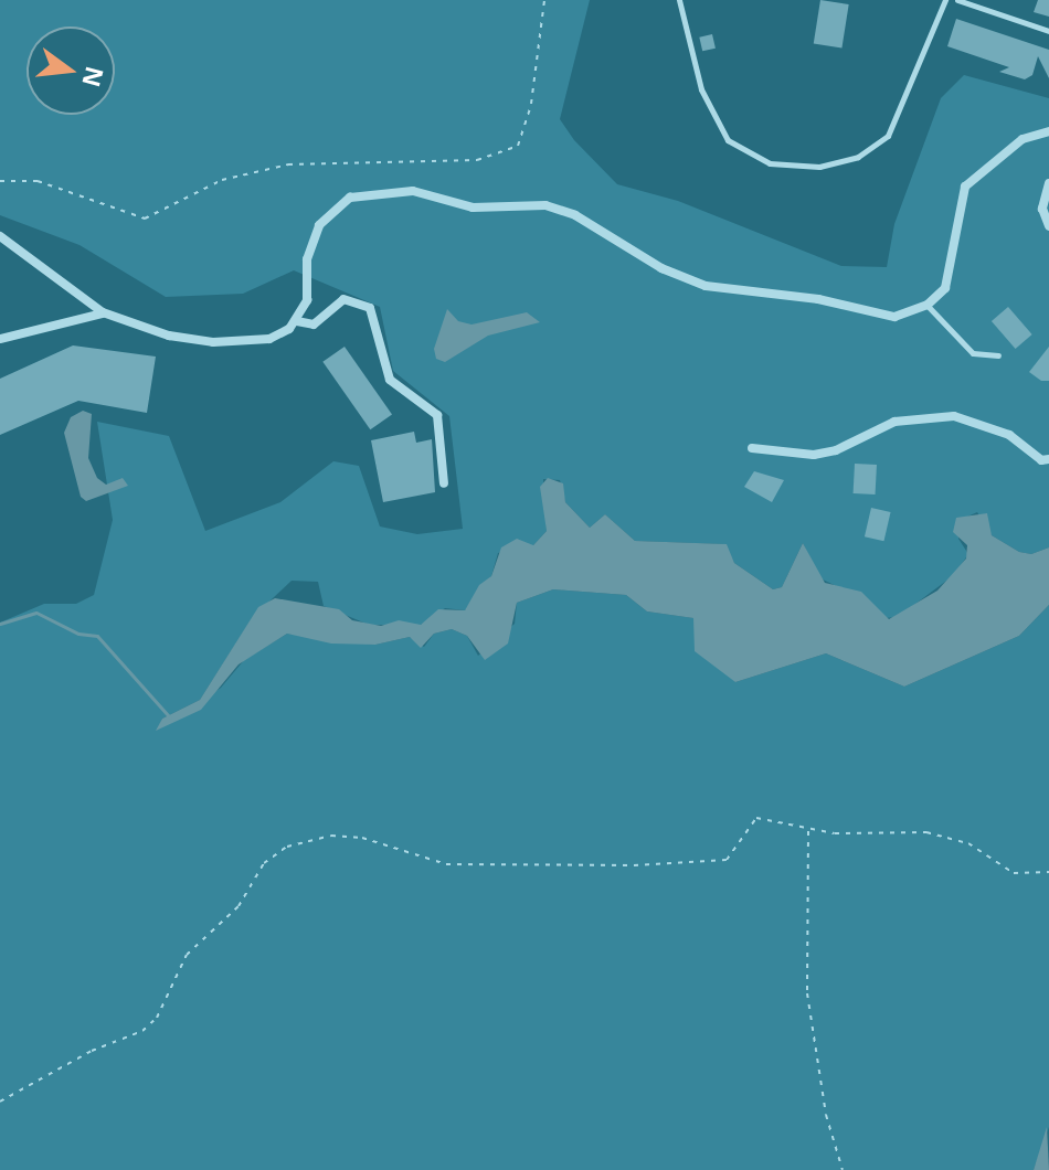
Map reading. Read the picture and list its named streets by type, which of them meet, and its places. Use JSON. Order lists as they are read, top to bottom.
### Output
{
  "north": "right"
}
